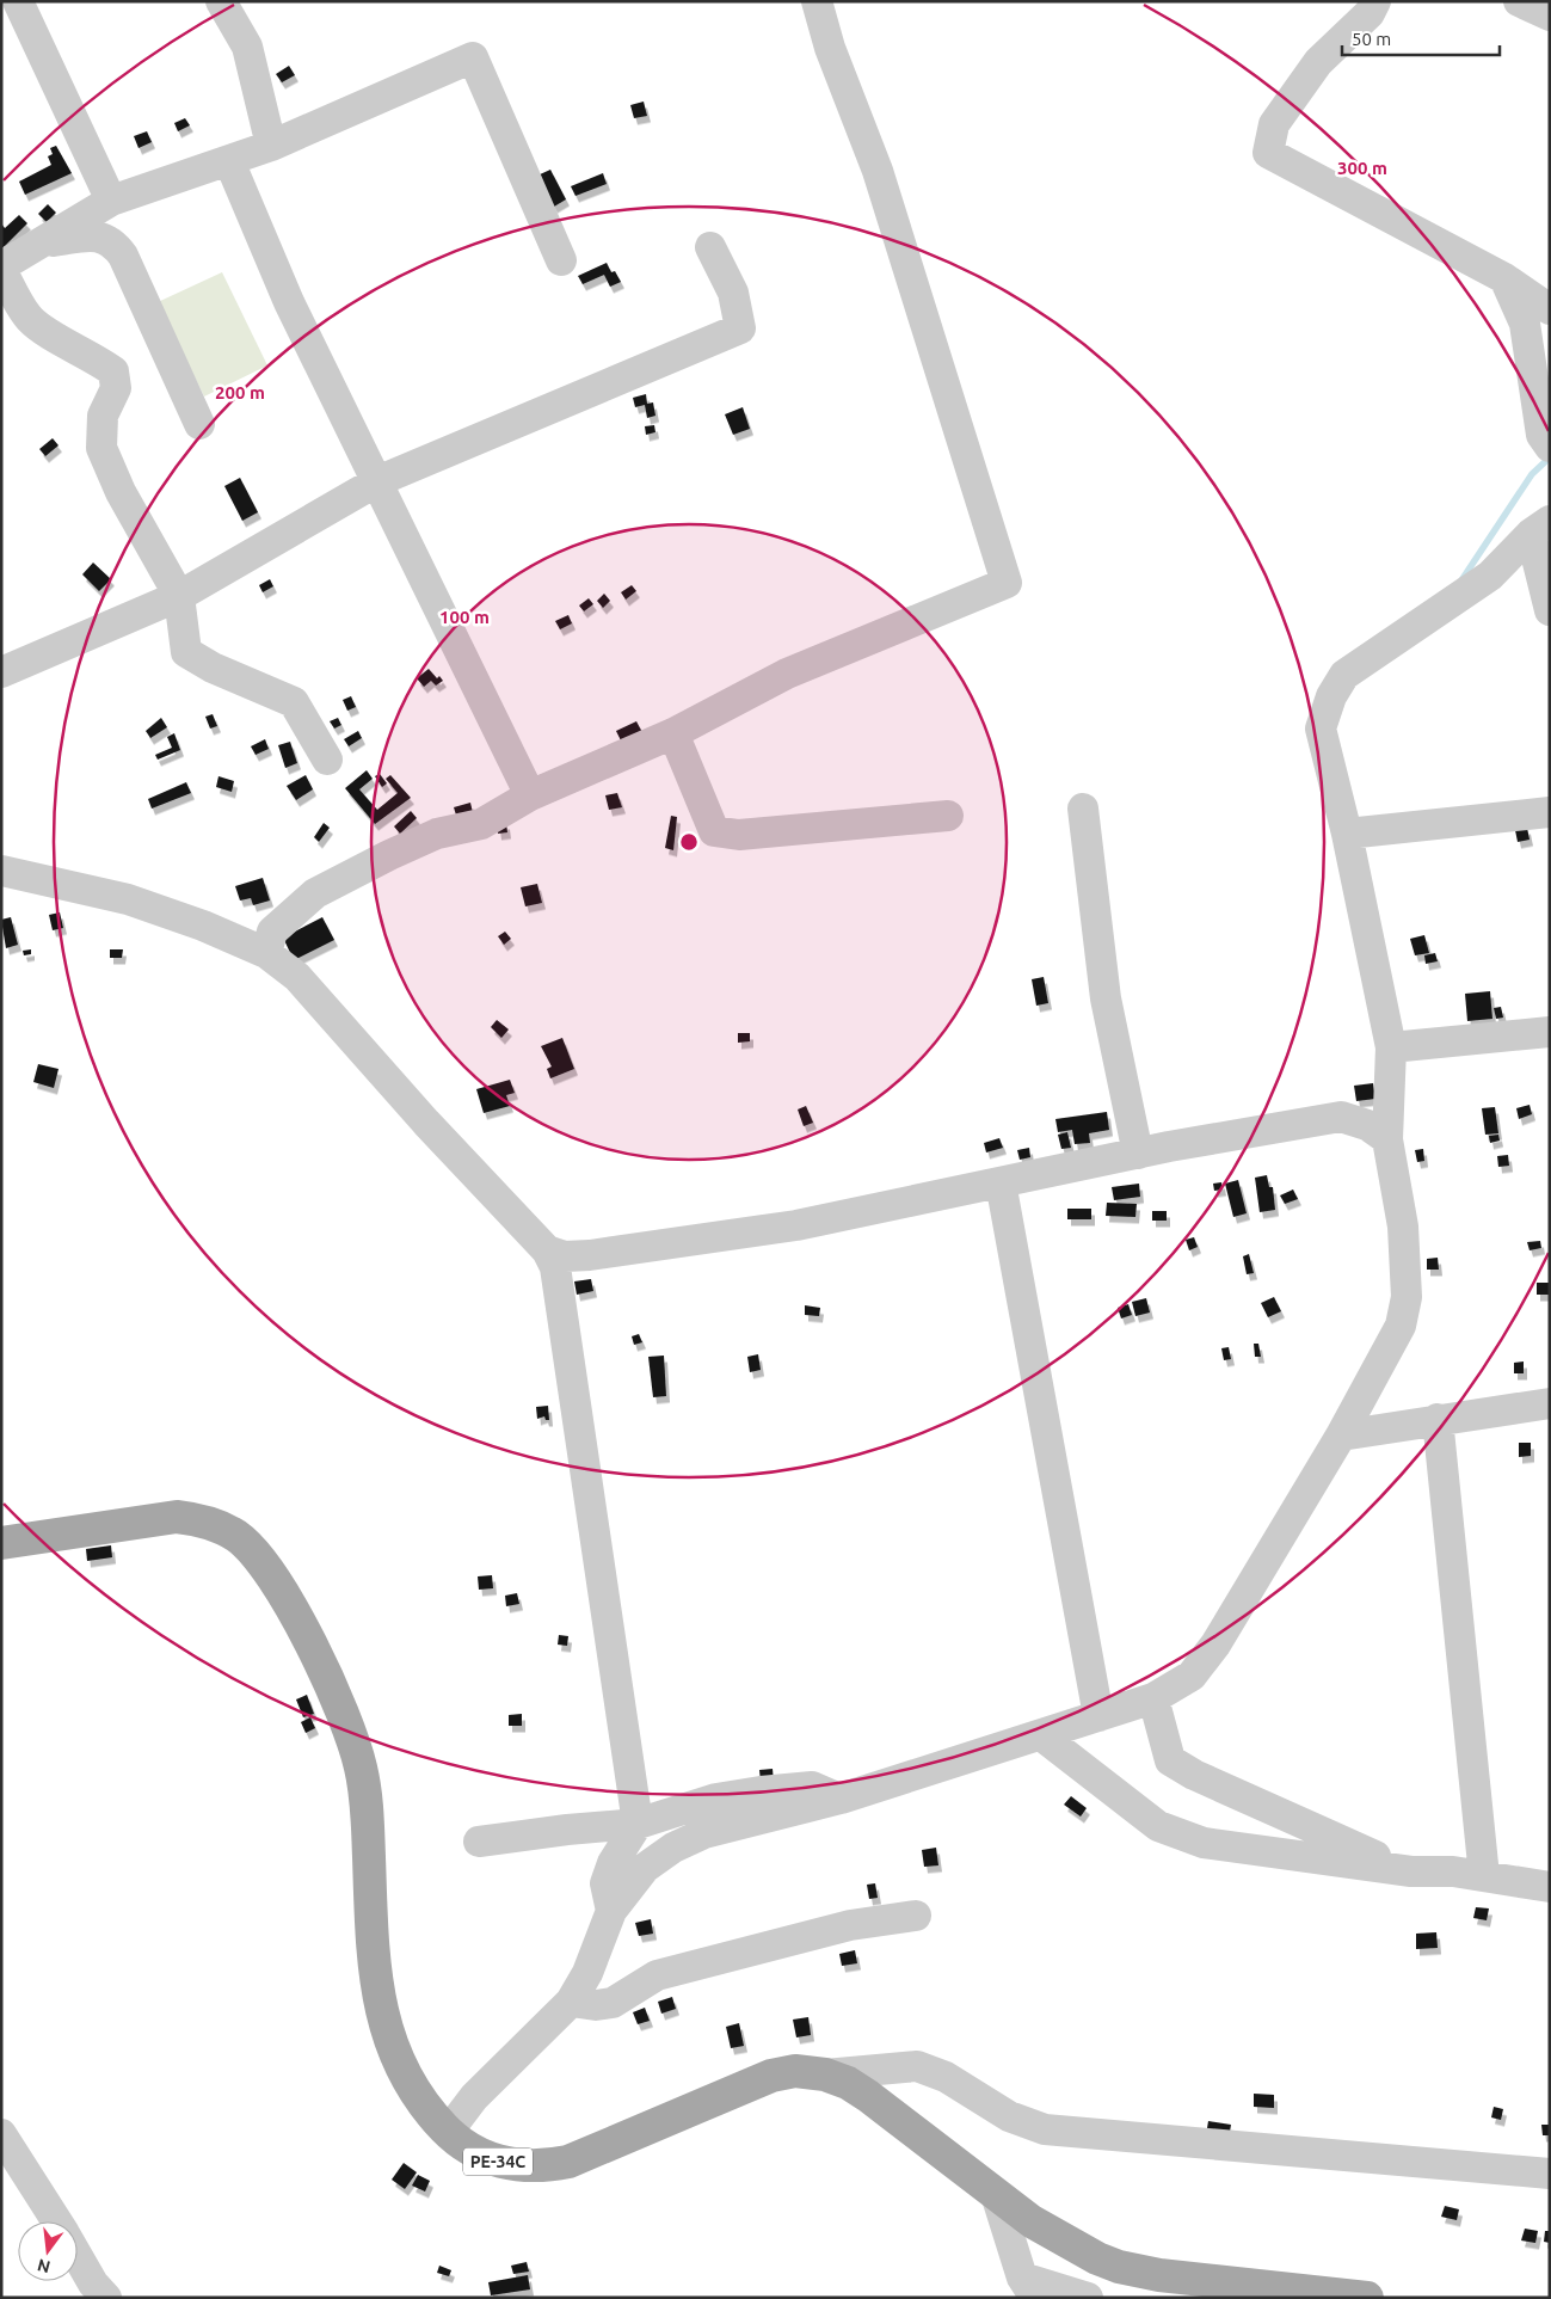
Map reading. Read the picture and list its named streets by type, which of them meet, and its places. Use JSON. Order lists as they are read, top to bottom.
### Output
{
  "streets": {
    "main road": ["PE-34C"]
  },
  "scale_bar": "50 m",
  "north": "bottom",
  "rings": ["300 m", "200 m", "100 m"]
}
